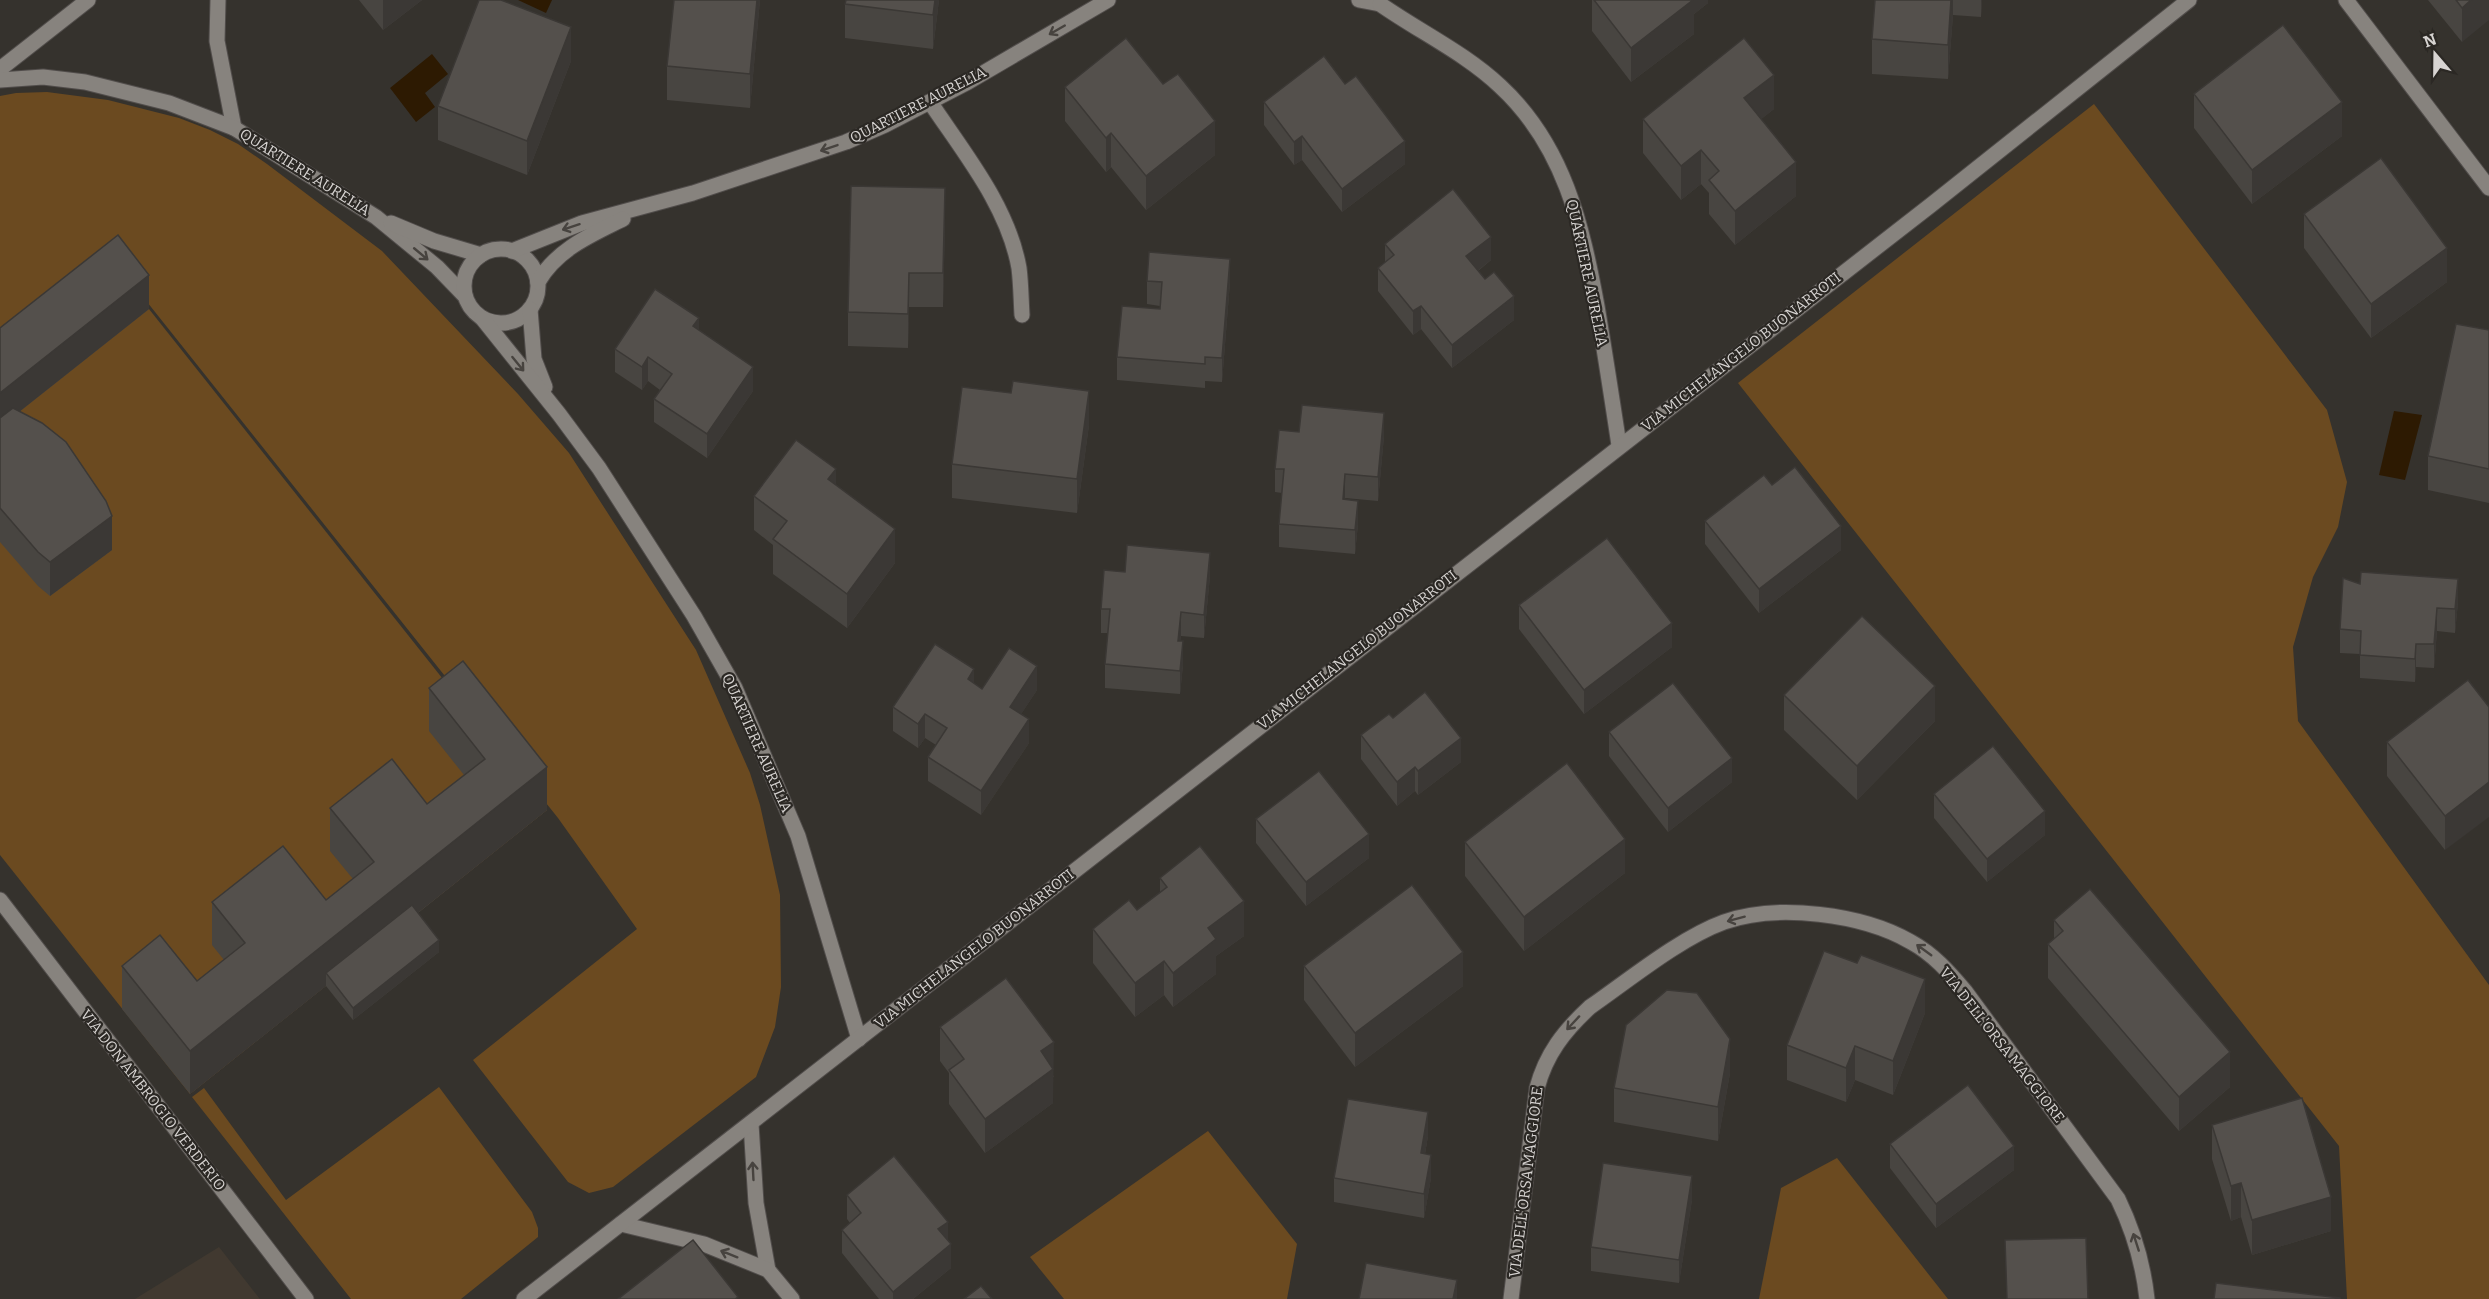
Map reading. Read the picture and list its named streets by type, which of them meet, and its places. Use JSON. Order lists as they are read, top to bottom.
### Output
{
  "streets": {
    "street": [
      "QUARTIERE AURELIA",
      "VIA MICHELANGELO BUONARROTI",
      "VIA DELL'ORSA MAGGIORE",
      "VIA DON AMBROGIO VERDERIO"
    ]
  },
  "crossings": [
    ["QUARTIERE AURELIA", "VIA MICHELANGELO BUONARROTI"]
  ],
  "north": "top"
}
